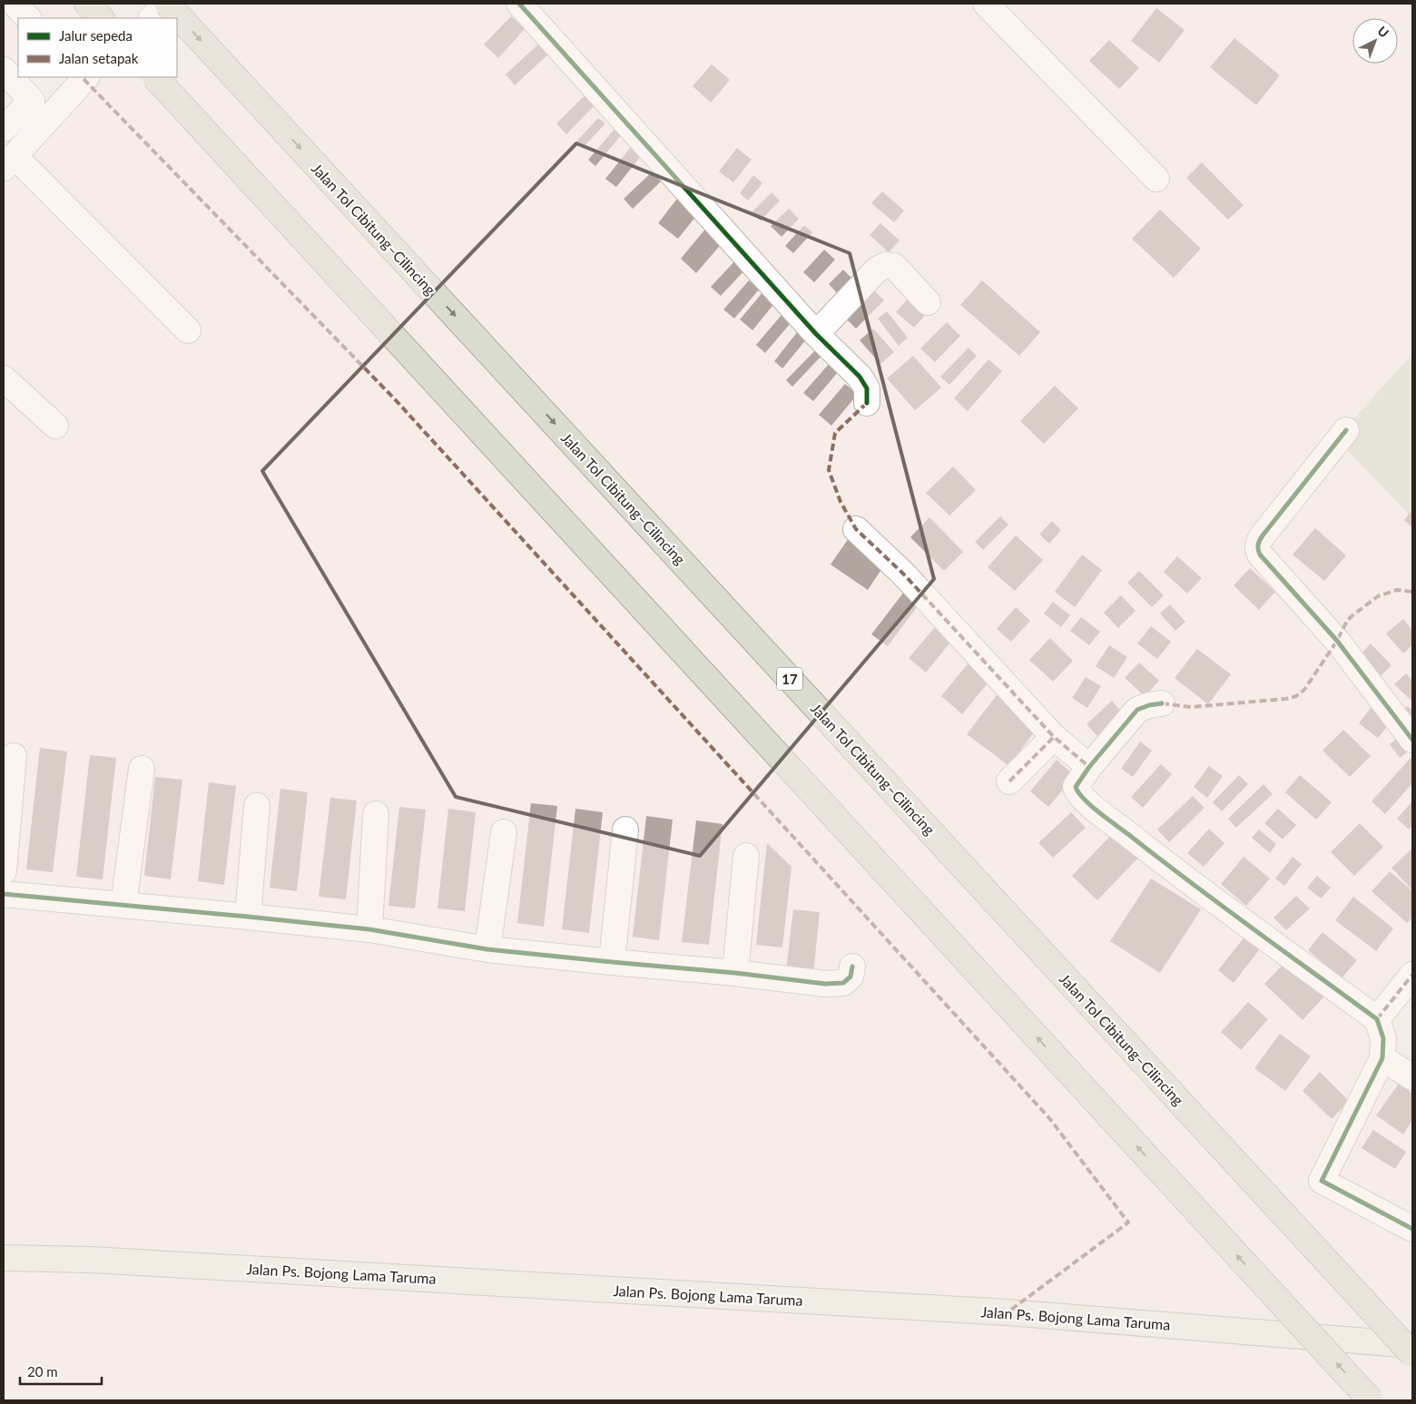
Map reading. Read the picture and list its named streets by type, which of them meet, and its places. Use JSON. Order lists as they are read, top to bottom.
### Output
{
  "streets": {
    "highway": ["Jalan Tol Cibitung–Cilincing", "17"],
    "main road": ["Jalan Ps. Bojong Lama Taruma"]
  },
  "legend": ["Jalur sepeda", "Jalan setapak"],
  "scale_bar": "20 m",
  "north": "top right"
}
